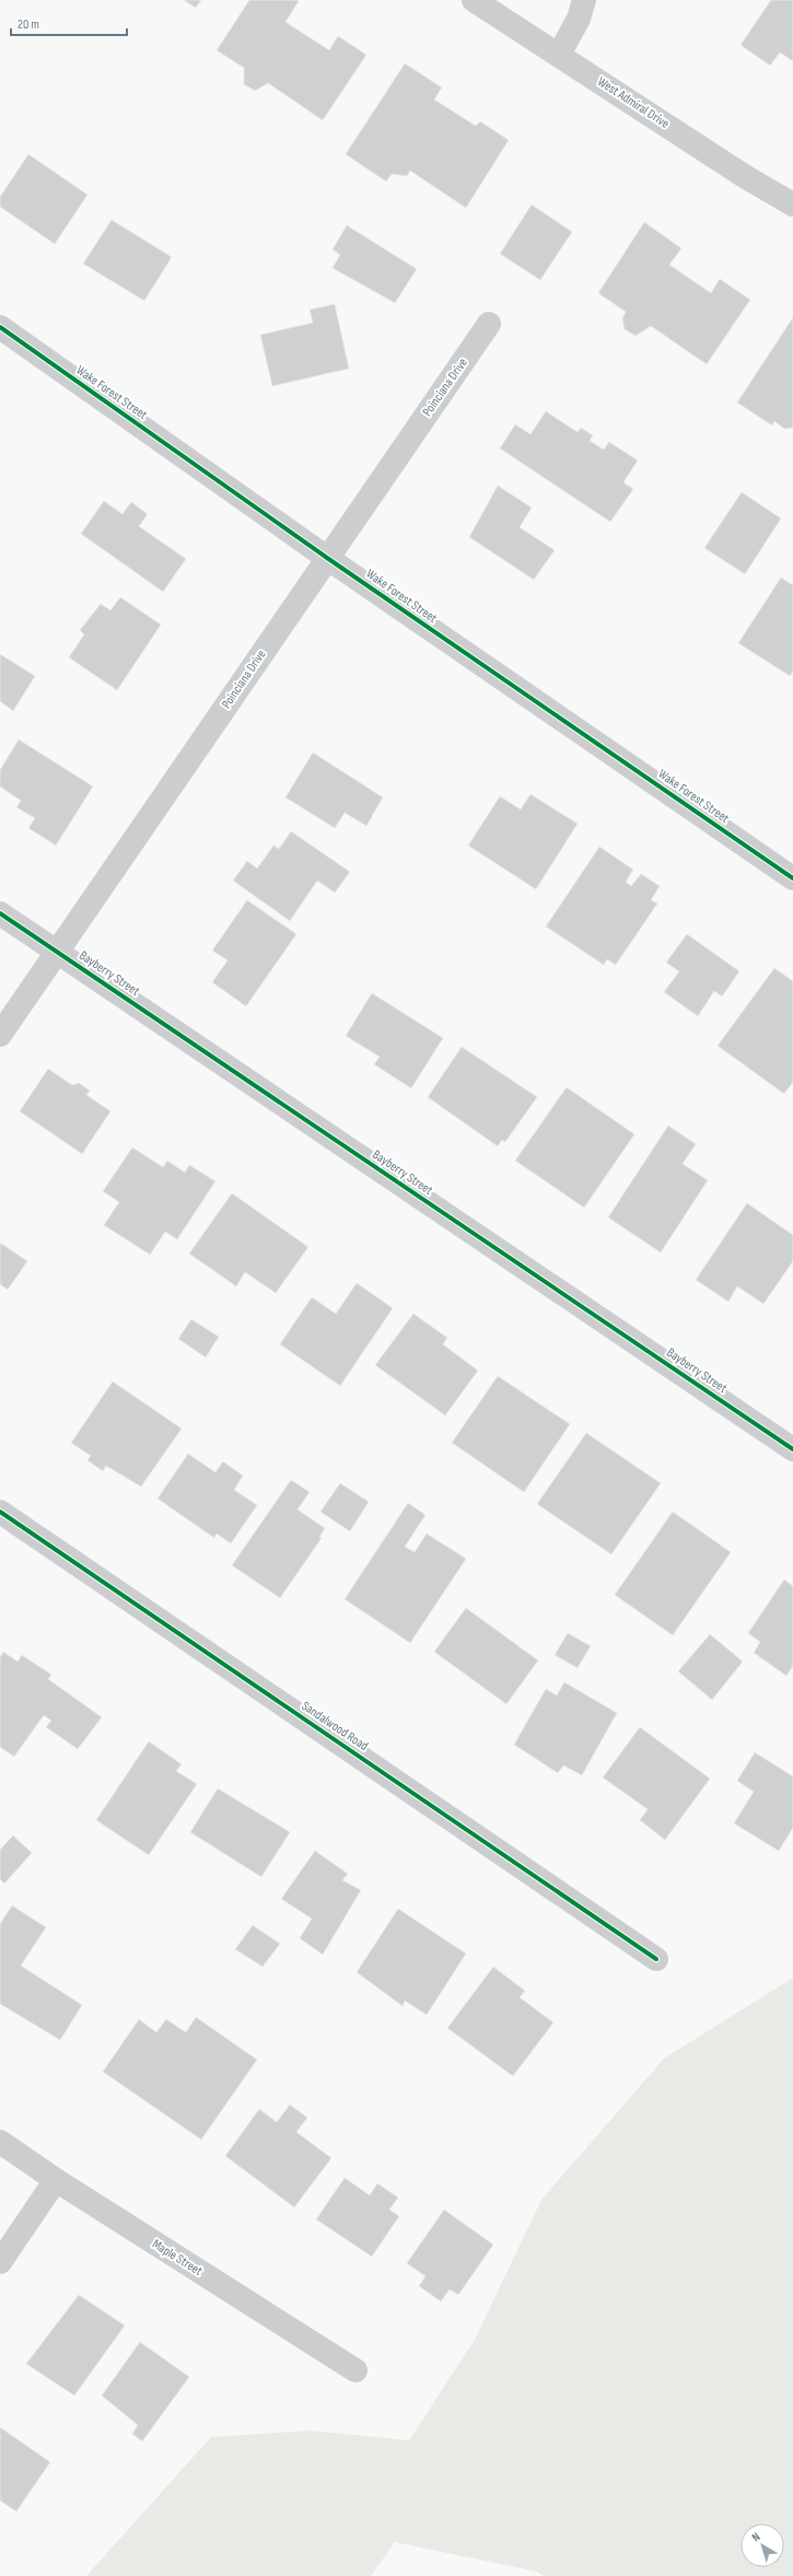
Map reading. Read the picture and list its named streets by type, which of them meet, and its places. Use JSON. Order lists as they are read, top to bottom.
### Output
{
  "streets": {
    "street": [
      "West Admiral Drive",
      "Poinciana Drive",
      "Wake Forest Street",
      "Bayberry Street",
      "Sandalwood Road",
      "Maple Street"
    ]
  },
  "crossings": [
    ["Poinciana Drive", "Wake Forest Street"],
    ["Poinciana Drive", "Bayberry Street"]
  ],
  "scale_bar": "20 m",
  "north": "top left"
}
